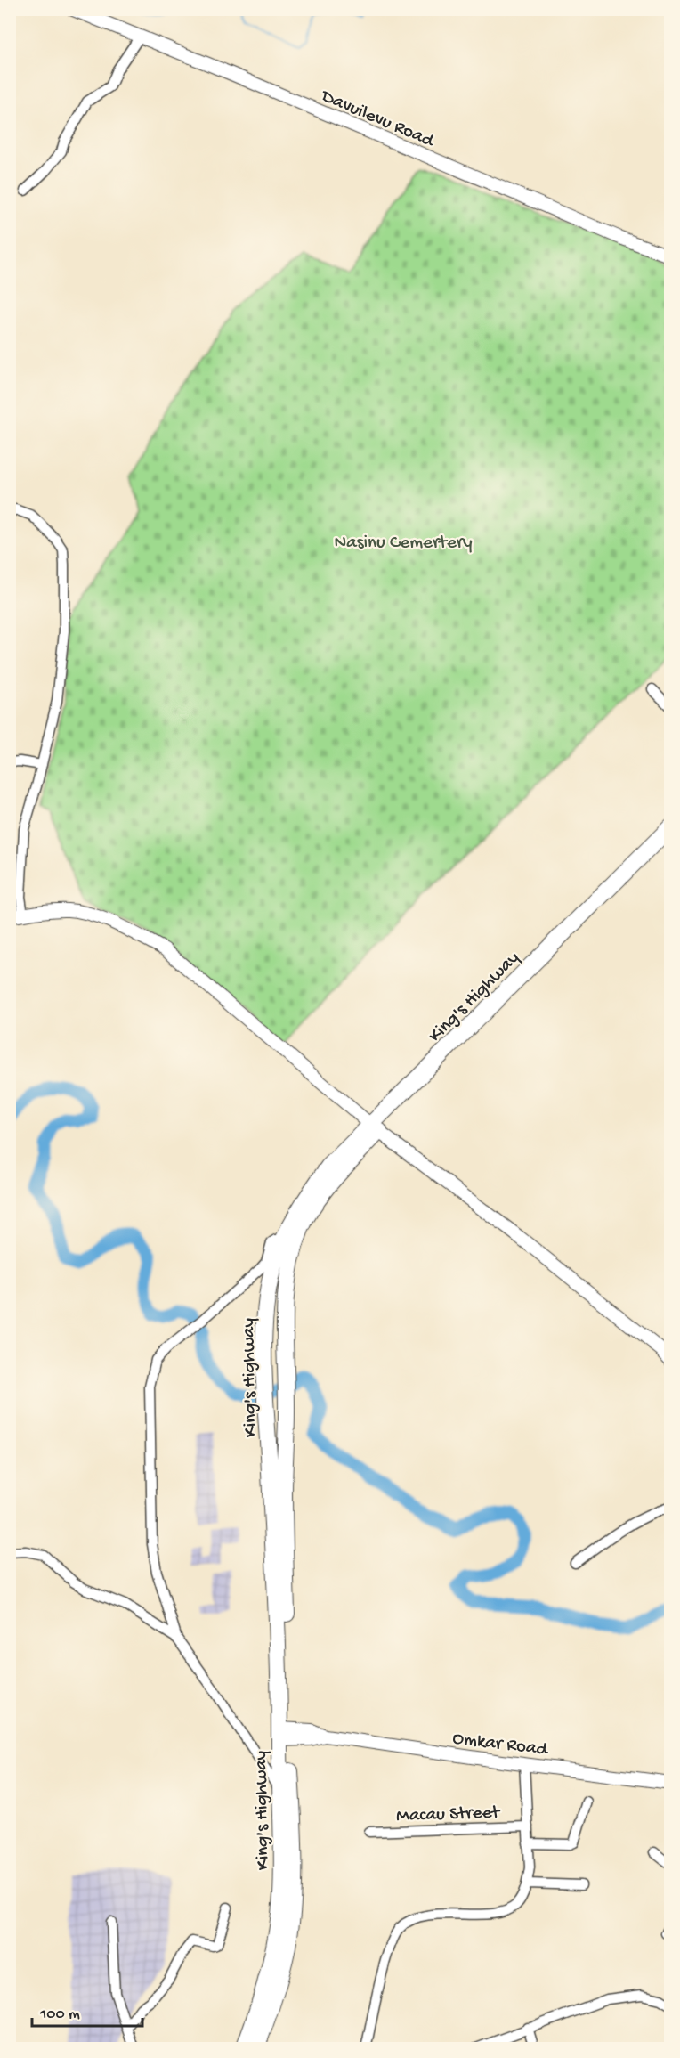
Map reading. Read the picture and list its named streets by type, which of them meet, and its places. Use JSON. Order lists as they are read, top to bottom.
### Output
{
  "streets": {
    "highway": ["King's Highway"],
    "street": ["Davuilevu Road", "Omkar Road", "Macau Street"]
  },
  "crossings": [
    ["King's Highway", "Omkar Road"]
  ],
  "parks": ["Nasinu Cemertery"],
  "scale_bar": "100 m"
}
